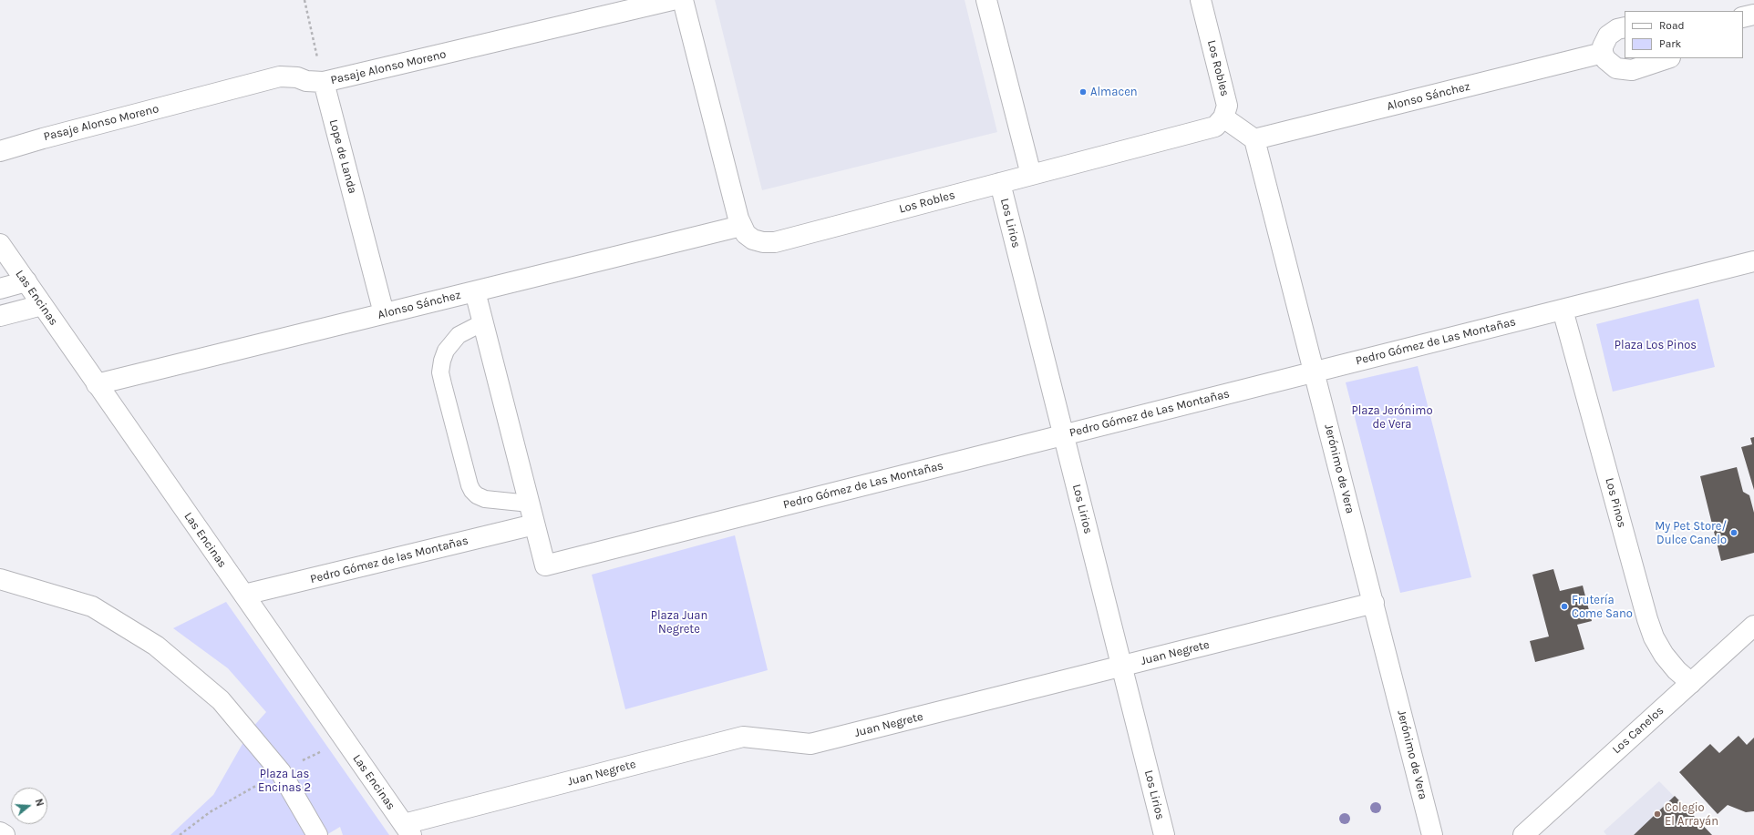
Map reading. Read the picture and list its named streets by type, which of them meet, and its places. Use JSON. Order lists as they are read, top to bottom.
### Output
{
  "streets": {
    "street": [
      "Pasaje Alonso Moreno",
      "Los Robles",
      "Alonso Sánchez",
      "Lope de Landa",
      "Los Lirios",
      "Las Encinas",
      "Pedro Gómez de Las Montañas",
      "Jerónimo de Vera",
      "Los Pinos",
      "Pedro Gómez de las Montañas",
      "Juan Negrete",
      "Los Canelos"
    ]
  },
  "crossings": [
    ["Pasaje Alonso Moreno", "Lope de Landa"],
    ["Los Robles", "Alonso Sánchez"],
    ["Los Robles", "Los Lirios"],
    ["Alonso Sánchez", "Lope de Landa"],
    ["Alonso Sánchez", "Las Encinas"],
    ["Alonso Sánchez", "Jerónimo de Vera"],
    ["Los Lirios", "Pedro Gómez de Las Montañas"],
    ["Los Lirios", "Juan Negrete"],
    ["Las Encinas", "Pedro Gómez de las Montañas"],
    ["Las Encinas", "Juan Negrete"],
    ["Pedro Gómez de Las Montañas", "Jerónimo de Vera"],
    ["Pedro Gómez de Las Montañas", "Los Pinos"],
    ["Pedro Gómez de Las Montañas", "Pedro Gómez de las Montañas"],
    ["Jerónimo de Vera", "Juan Negrete"],
    ["Los Pinos", "Los Canelos"]
  ],
  "parks": [
    "Plaza Los Pinos",
    "Plaza Jerónimo de Vera",
    "Plaza Juan Negrete",
    "Plaza Las Encinas 2"
  ],
  "places": [
    "Almacen",
    "My Pet Store/ Dulce Canelo",
    "Frutería Come Sano",
    "Colegio El Arrayán"
  ],
  "legend": ["Road", "Park"],
  "north": "right"
}
